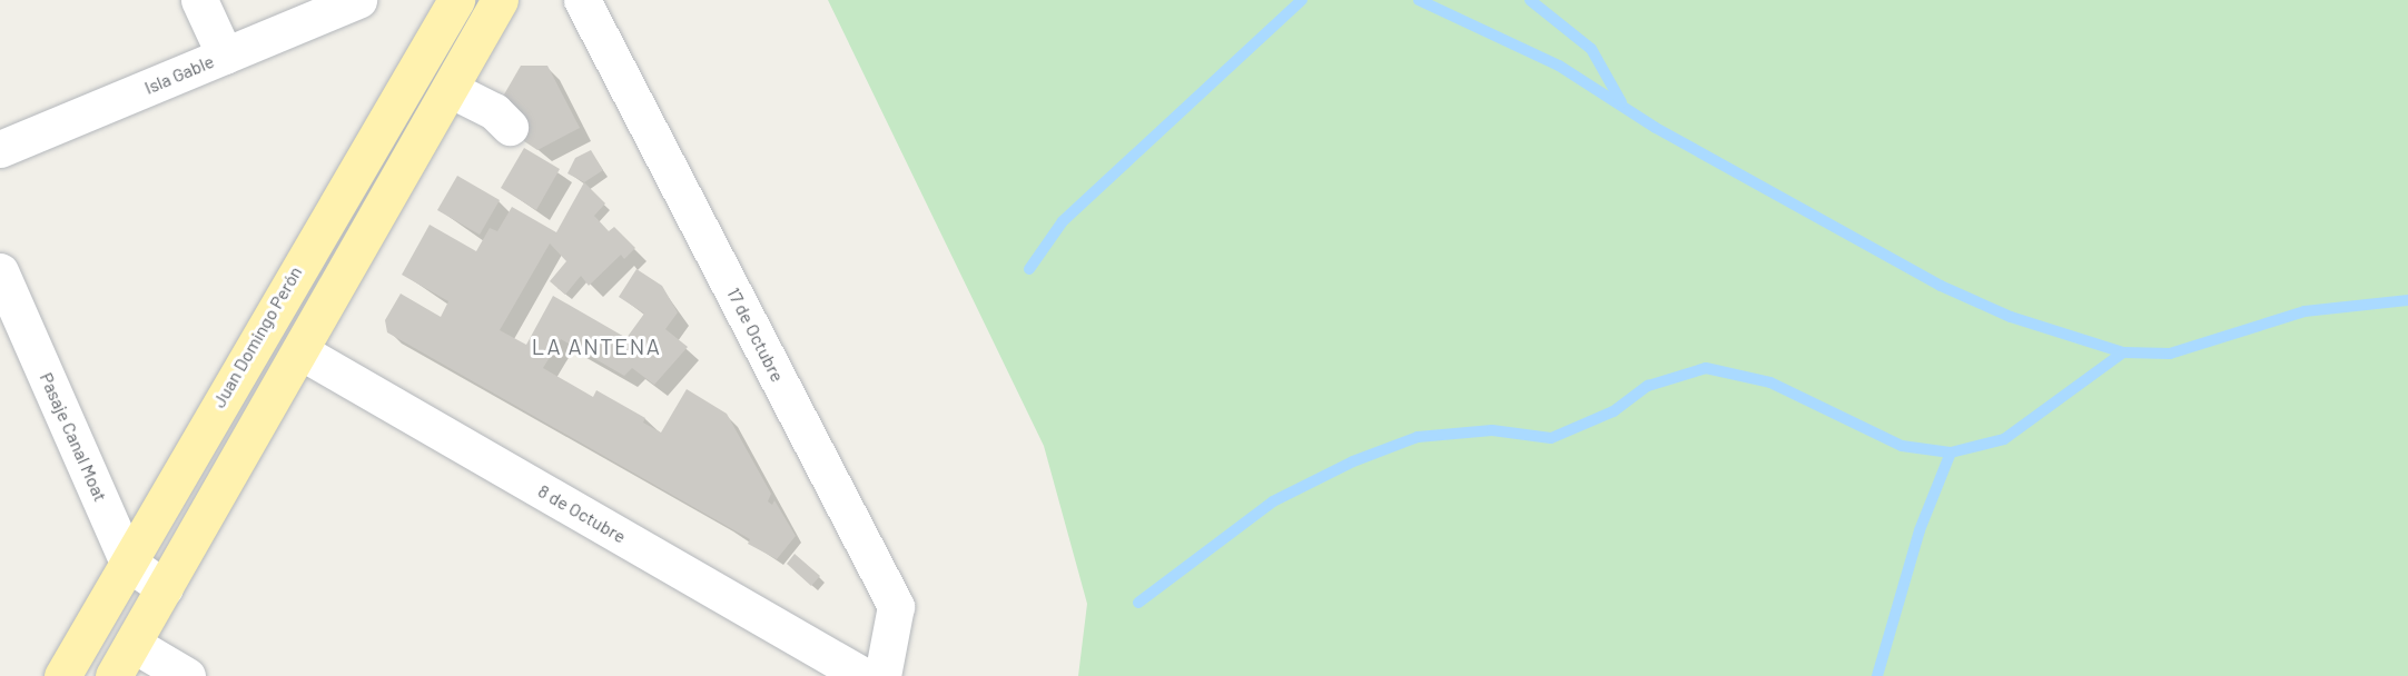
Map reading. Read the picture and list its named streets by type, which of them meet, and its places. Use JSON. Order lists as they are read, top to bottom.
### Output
{
  "streets": {
    "main road": ["Juan Domingo Perón"],
    "street": [
      "Isla Gable",
      "17 de Octubre",
      "Pasaje Canal Moat",
      "8 de Octubre"
    ]
  },
  "crossings": [
    ["Juan Domingo Perón", "Pasaje Canal Moat"]
  ],
  "districts": ["LA ANTENA"]
}
